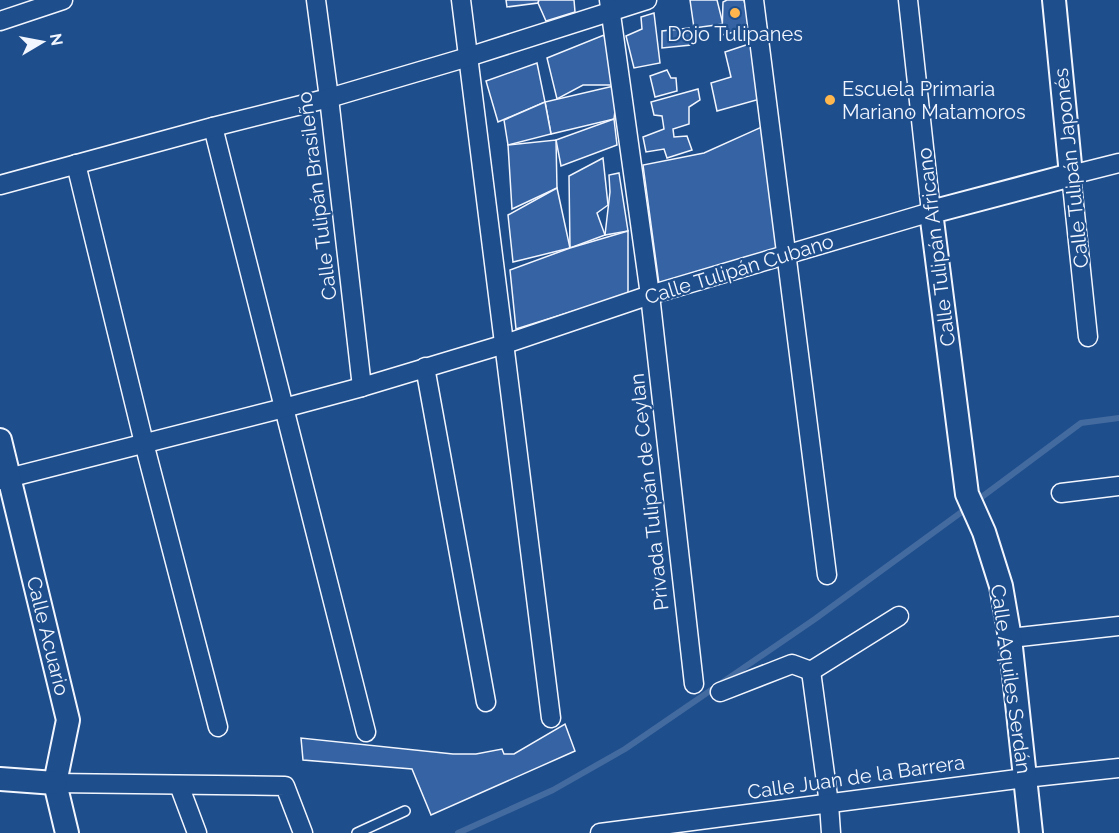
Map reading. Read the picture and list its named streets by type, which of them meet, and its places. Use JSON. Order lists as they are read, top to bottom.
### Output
{
  "streets": {
    "street": [
      "Calle Tulipán Japonés",
      "Calle Tulipán Brasileño",
      "Calle Tulipán Africano",
      "Calle Tulipán Cubano",
      "Privada Tulipán de Ceylan",
      "Calle Acuario",
      "Calle Aquiles Serdán",
      "Calle Juan de la Barrera"
    ]
  },
  "crossings": [
    ["Calle Tulipán Japonés", "Calle Tulipán Cubano"],
    ["Calle Tulipán Brasileño", "Calle Tulipán Cubano"],
    ["Calle Tulipán Africano", "Calle Tulipán Cubano"],
    ["Calle Tulipán Africano", "Calle Aquiles Serdán"],
    ["Calle Tulipán Cubano", "Privada Tulipán de Ceylan"],
    ["Calle Tulipán Cubano", "Calle Acuario"],
    ["Calle Aquiles Serdán", "Calle Juan de la Barrera"]
  ],
  "places": ["Dojo Tulipanes", "Escuela Primaria Mariano Matamoros"],
  "north": "right"
}
